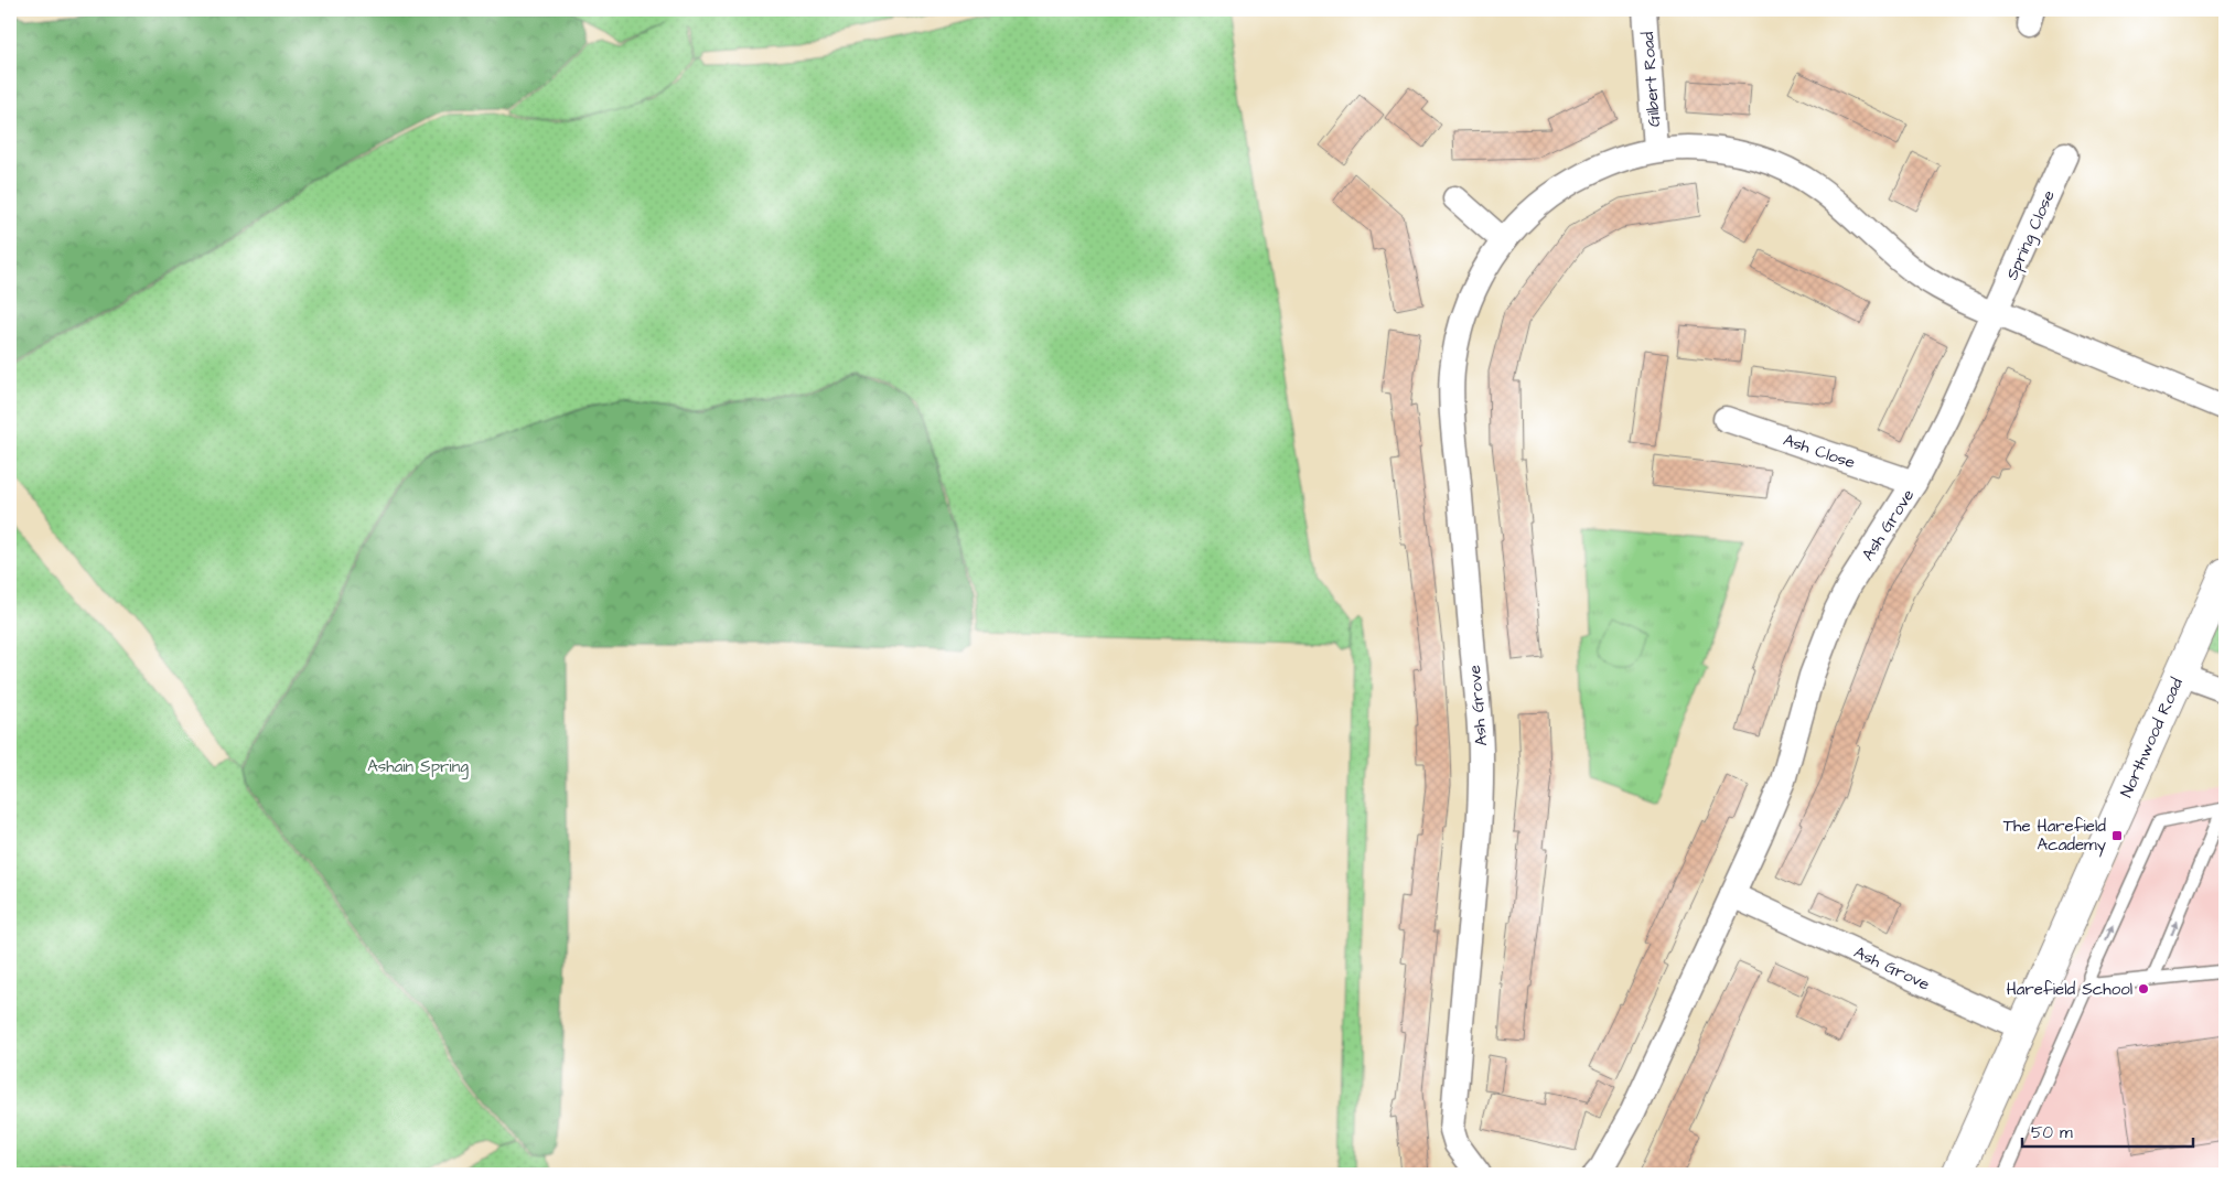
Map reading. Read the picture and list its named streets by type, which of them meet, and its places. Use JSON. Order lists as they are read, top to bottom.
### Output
{
  "streets": {
    "street": [
      "Gilbert Road",
      "Spring Close",
      "Ash Close",
      "Ash Grove",
      "Northwood Road"
    ]
  },
  "crossings": [
    ["Gilbert Road", "Ash Grove"],
    ["Spring Close", "Ash Grove"],
    ["Ash Close", "Ash Grove"],
    ["Ash Grove", "Northwood Road"]
  ],
  "parks": ["Ashain Spring"],
  "places": {
    "transit": ["The Harefield Academy"],
    "other": ["Harefield School"]
  },
  "scale_bar": "50 m"
}
